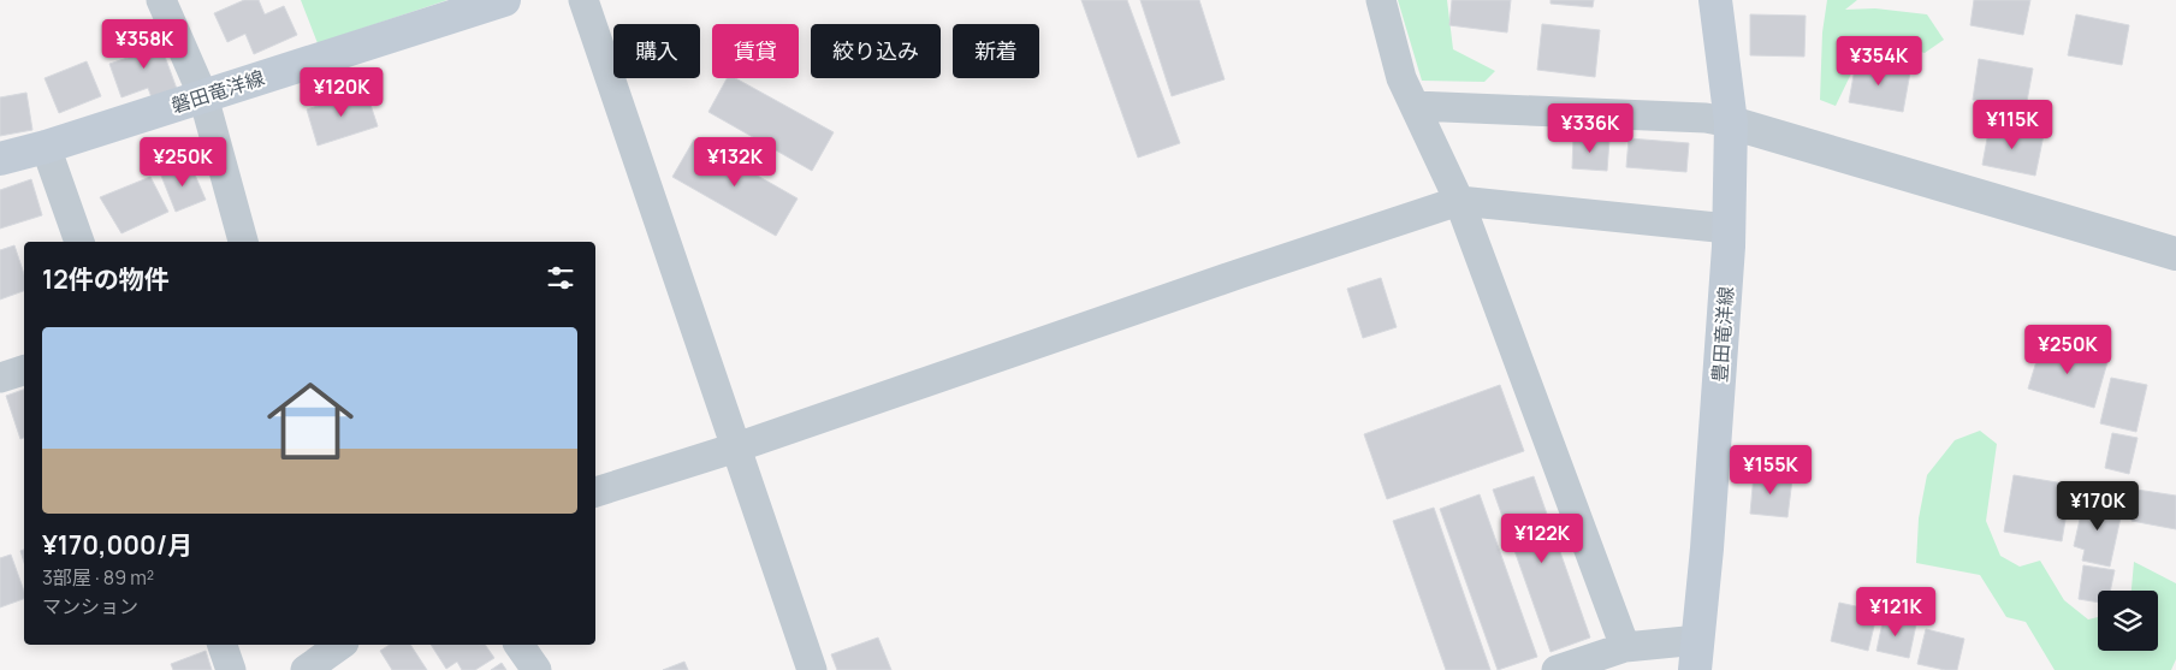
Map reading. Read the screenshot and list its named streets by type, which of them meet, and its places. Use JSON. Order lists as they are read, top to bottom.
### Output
{
  "streets": {
    "main road": ["磐田竜洋線", "豊田竜洋線"]
  },
  "page": {
    "price": [
      "¥358K",
      "¥354K",
      "¥120K",
      "¥115K",
      "¥336K",
      "¥250K",
      "¥132K",
      "¥250K",
      "¥155K",
      "¥170K",
      "¥122K",
      "¥121K"
    ],
    "chip": [
      "購入",
      "賃貸",
      "絞り込み",
      "新着"
    ],
    "heading": "12件の物件",
    "list": [
      {
        "name": "¥170,000/月",
        "note": "3部屋 · 89 m² · マンション"
      }
    ]
  }
}
